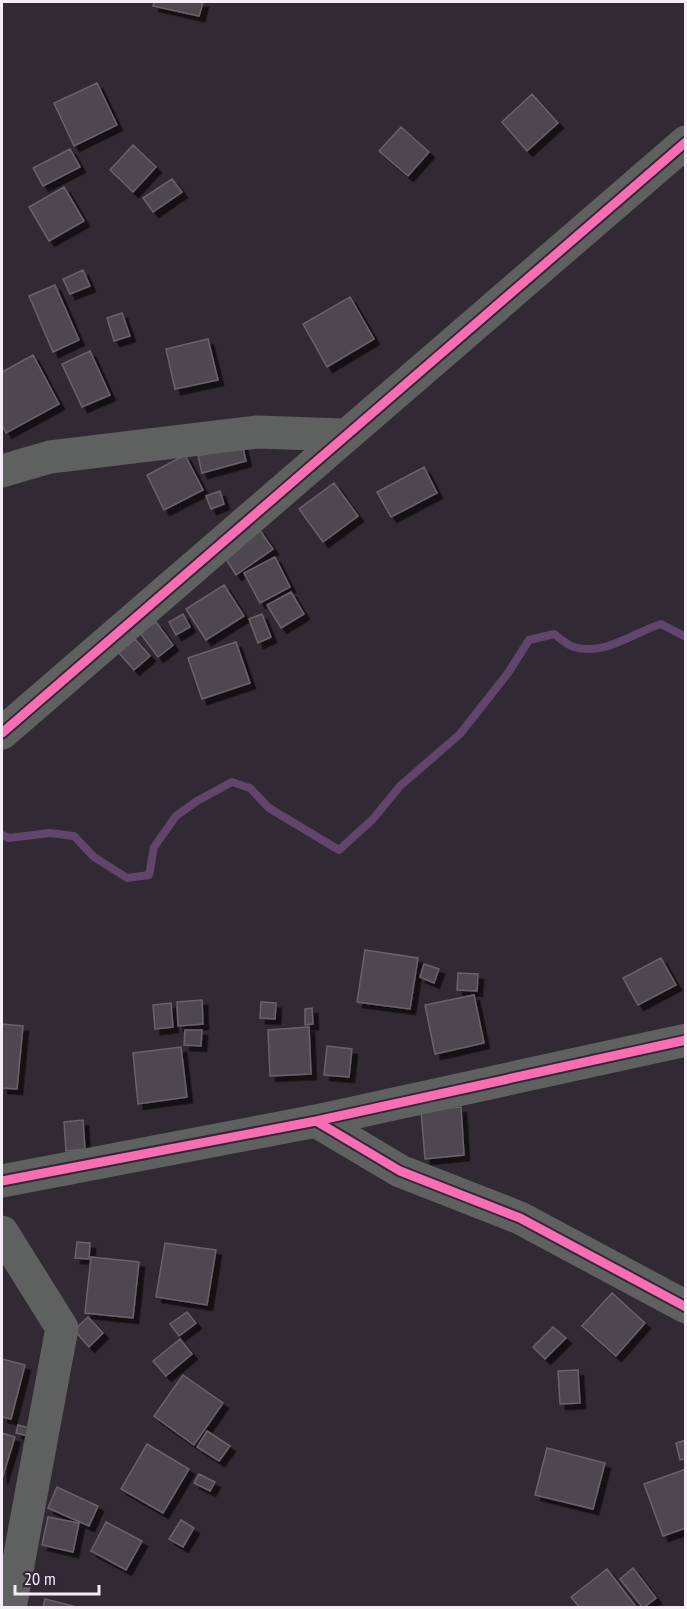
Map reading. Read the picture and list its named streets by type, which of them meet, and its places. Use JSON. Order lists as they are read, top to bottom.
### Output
{
  "scale_bar": "20 m"
}
